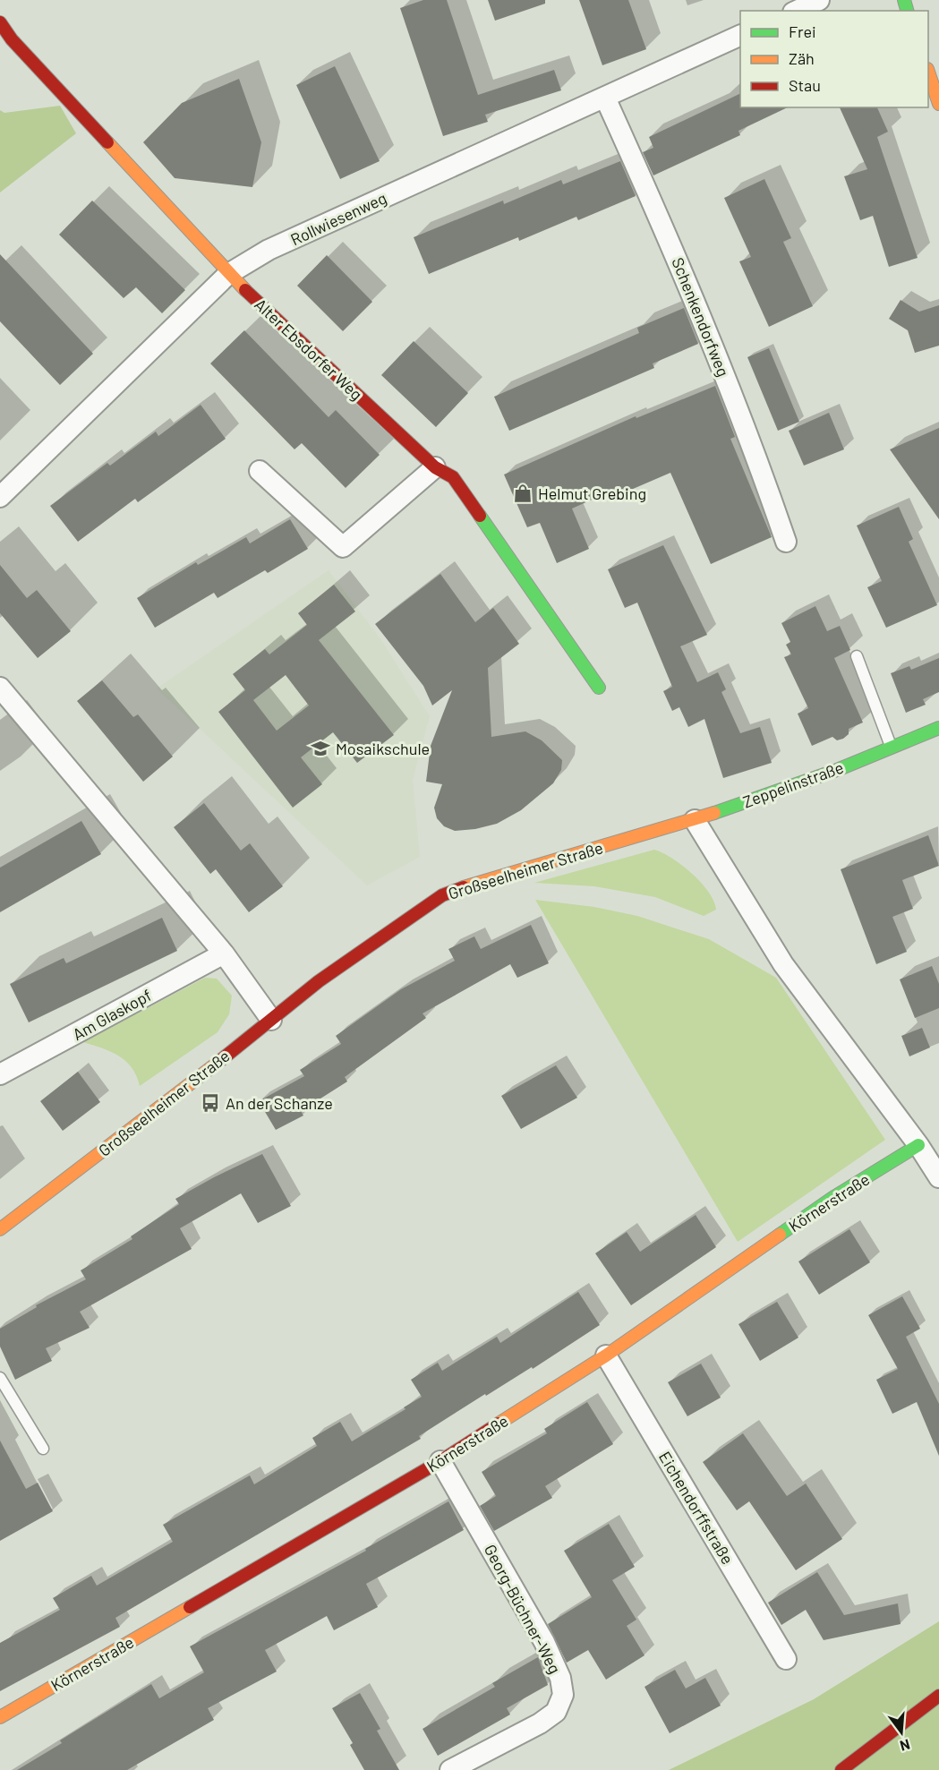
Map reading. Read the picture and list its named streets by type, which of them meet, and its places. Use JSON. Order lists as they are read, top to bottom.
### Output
{
  "streets": {
    "street": [
      "Rollwiesenweg",
      "Schenkendorfweg",
      "Alter Ebsdorfer Weg",
      "Zeppelinstraße",
      "Großseelheimer Straße",
      "Am Glaskopf",
      "Körnerstraße",
      "Eichendorffstraße",
      "Georg-Büchner-Weg"
    ]
  },
  "crossings": [
    ["Rollwiesenweg", "Schenkendorfweg"],
    ["Rollwiesenweg", "Alter Ebsdorfer Weg"],
    ["Zeppelinstraße", "Großseelheimer Straße"],
    ["Körnerstraße", "Eichendorffstraße"],
    ["Körnerstraße", "Georg-Büchner-Weg"]
  ],
  "places": {
    "shop": ["Helmut Grebing"],
    "school or university": ["Mosaikschule"],
    "bus stop": ["An der Schanze"]
  },
  "legend": ["Frei", "Zäh", "Stau"],
  "north": "bottom"
}
